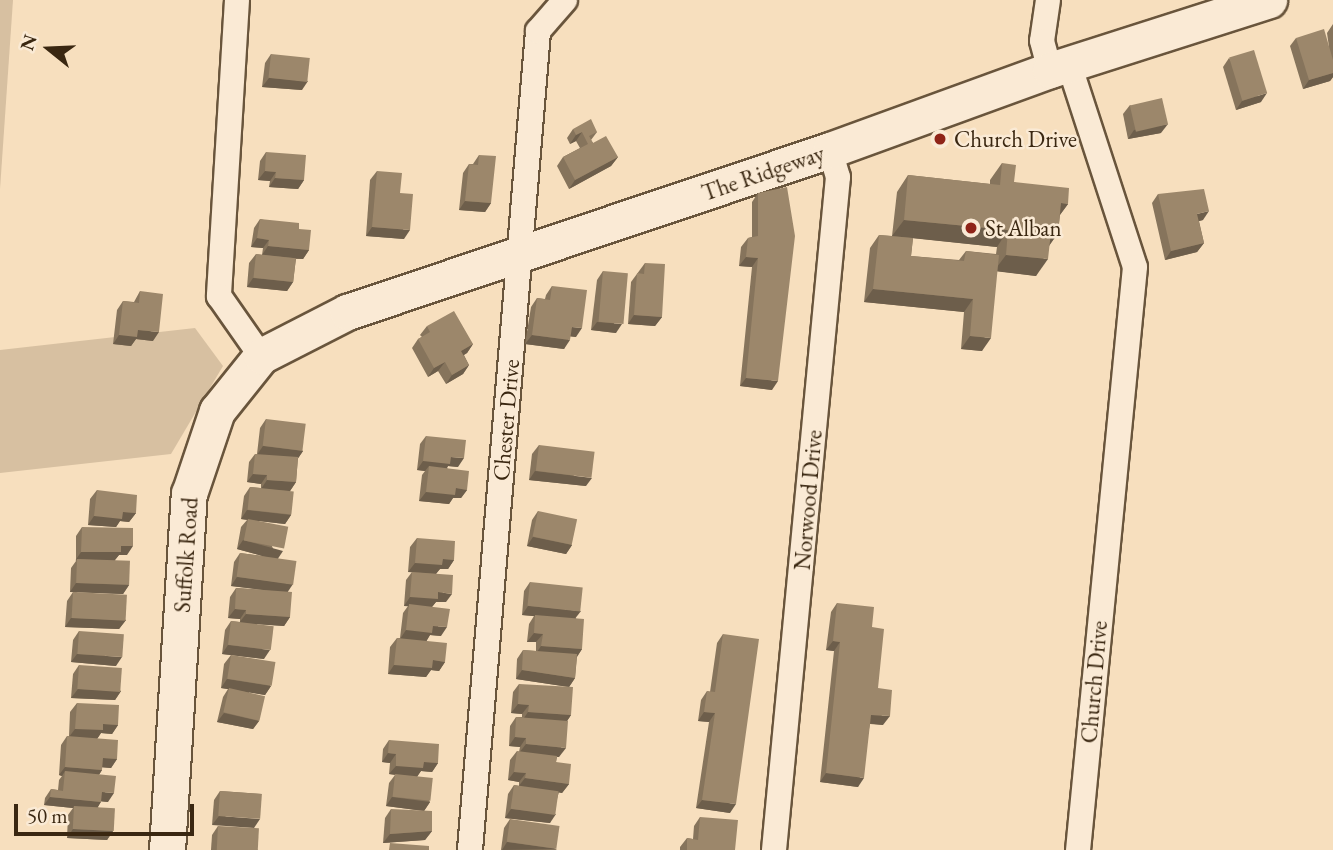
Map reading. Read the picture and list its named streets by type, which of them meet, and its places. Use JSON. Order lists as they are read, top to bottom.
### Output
{
  "streets": {
    "street": [
      "The Ridgeway",
      "Chester Drive",
      "Norwood Drive",
      "Suffolk Road",
      "Church Drive"
    ]
  },
  "crossings": [
    ["The Ridgeway", "Chester Drive"],
    ["The Ridgeway", "Norwood Drive"],
    ["The Ridgeway", "Suffolk Road"],
    ["The Ridgeway", "Church Drive"]
  ],
  "places": ["Church Drive", "St Alban"],
  "scale_bar": "50 m",
  "north": "left"
}
